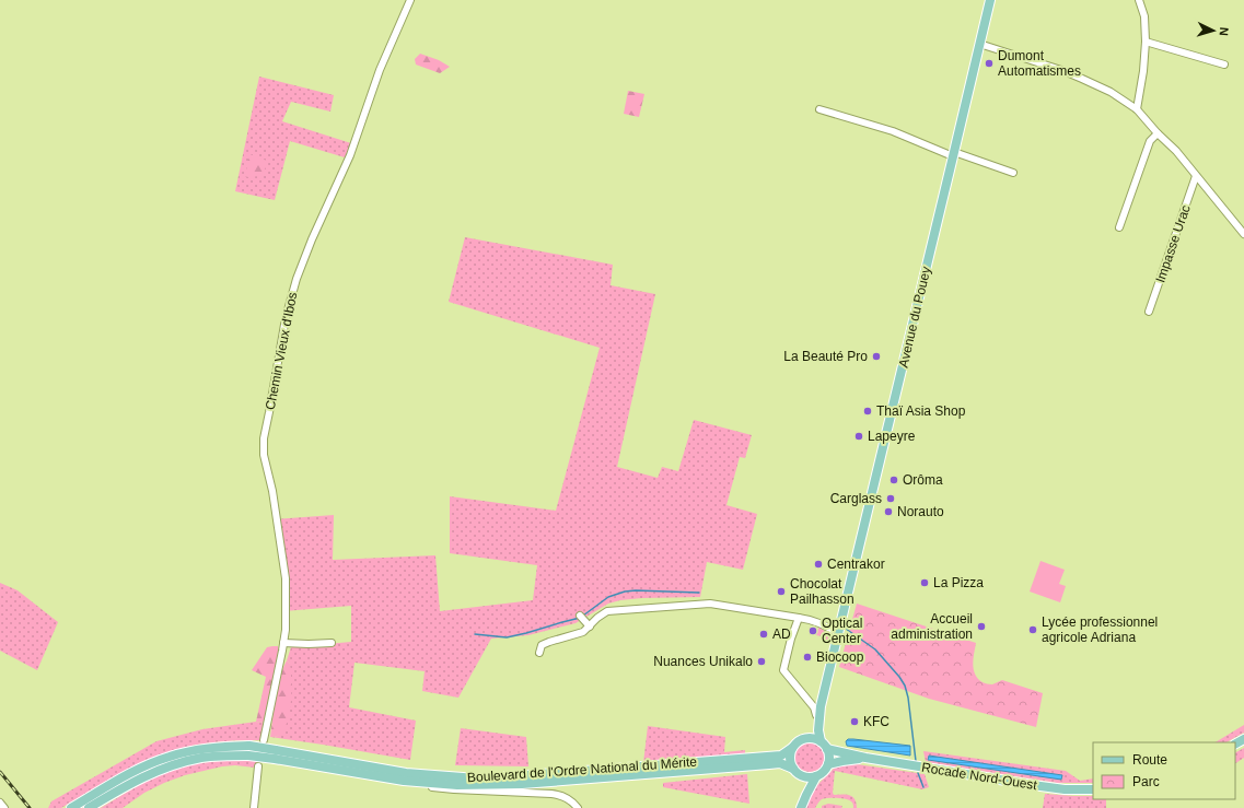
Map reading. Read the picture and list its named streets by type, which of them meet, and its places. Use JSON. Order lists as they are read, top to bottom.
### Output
{
  "streets": {
    "main road": ["Avenue du Pouey", "Boulevard de l'Ordre National du Mérite", "Rocade Nord-Ouest"],
    "street": ["Impasse Urac", "Chemin Vieux d'Ibos"]
  },
  "crossings": [
    ["Boulevard de l'Ordre National du Mérite", "Rocade Nord-Ouest"]
  ],
  "places": [
    "Dumont Automatismes",
    "La Beauté Pro",
    "Thaï Asia Shop",
    "Lapeyre",
    "Orôma",
    "Carglass",
    "Norauto",
    "Centrakor",
    "La Pizza",
    "Chocolat Pailhasson",
    "Accueil administration",
    "Lycée professionnel agricole Adriana",
    "Optical Center",
    "AD",
    "Biocoop",
    "Nuances Unikalo",
    "KFC"
  ],
  "legend": ["Route", "Parc"],
  "north": "right"
}
